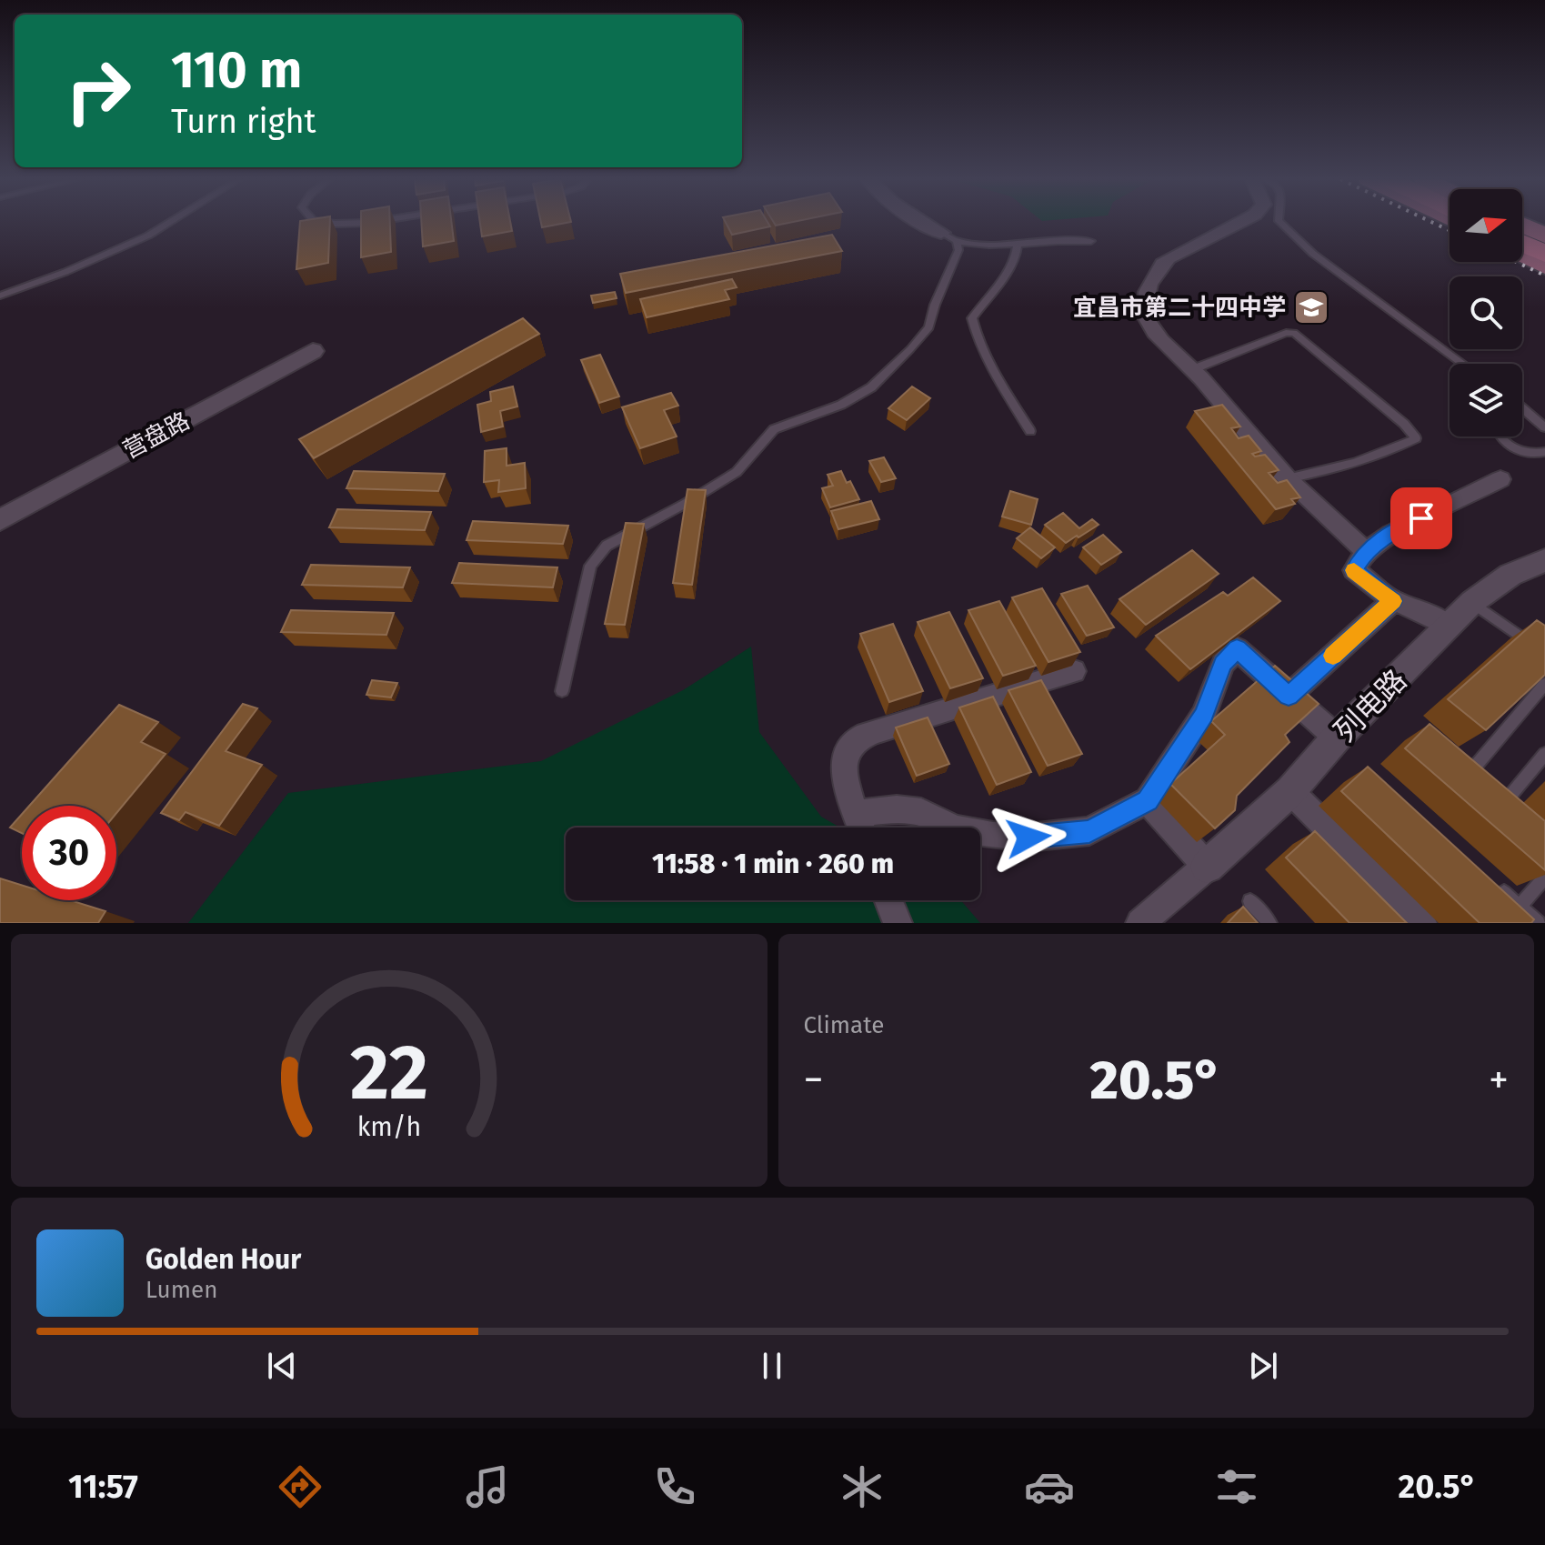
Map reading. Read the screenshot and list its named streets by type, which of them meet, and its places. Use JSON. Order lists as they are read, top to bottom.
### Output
{
  "streets": {
    "street": ["营盘路", "列电路"]
  },
  "places": {
    "school or university": ["宜昌市第二十四中学"]
  },
  "north": "right",
  "page": {
    "turn": ["110 m", "Turn right"],
    "limit": "30",
    "trip": "11:58 · 1 min · 260 m",
    "tile": "Climate",
    "heat": ["−", "20.5°", "+"],
    "song": ["Golden Hour", "Lumen"],
    "tabs": ["11:57", "20.5°"],
    "gauge": ["22", "km/h"]
  }
}
